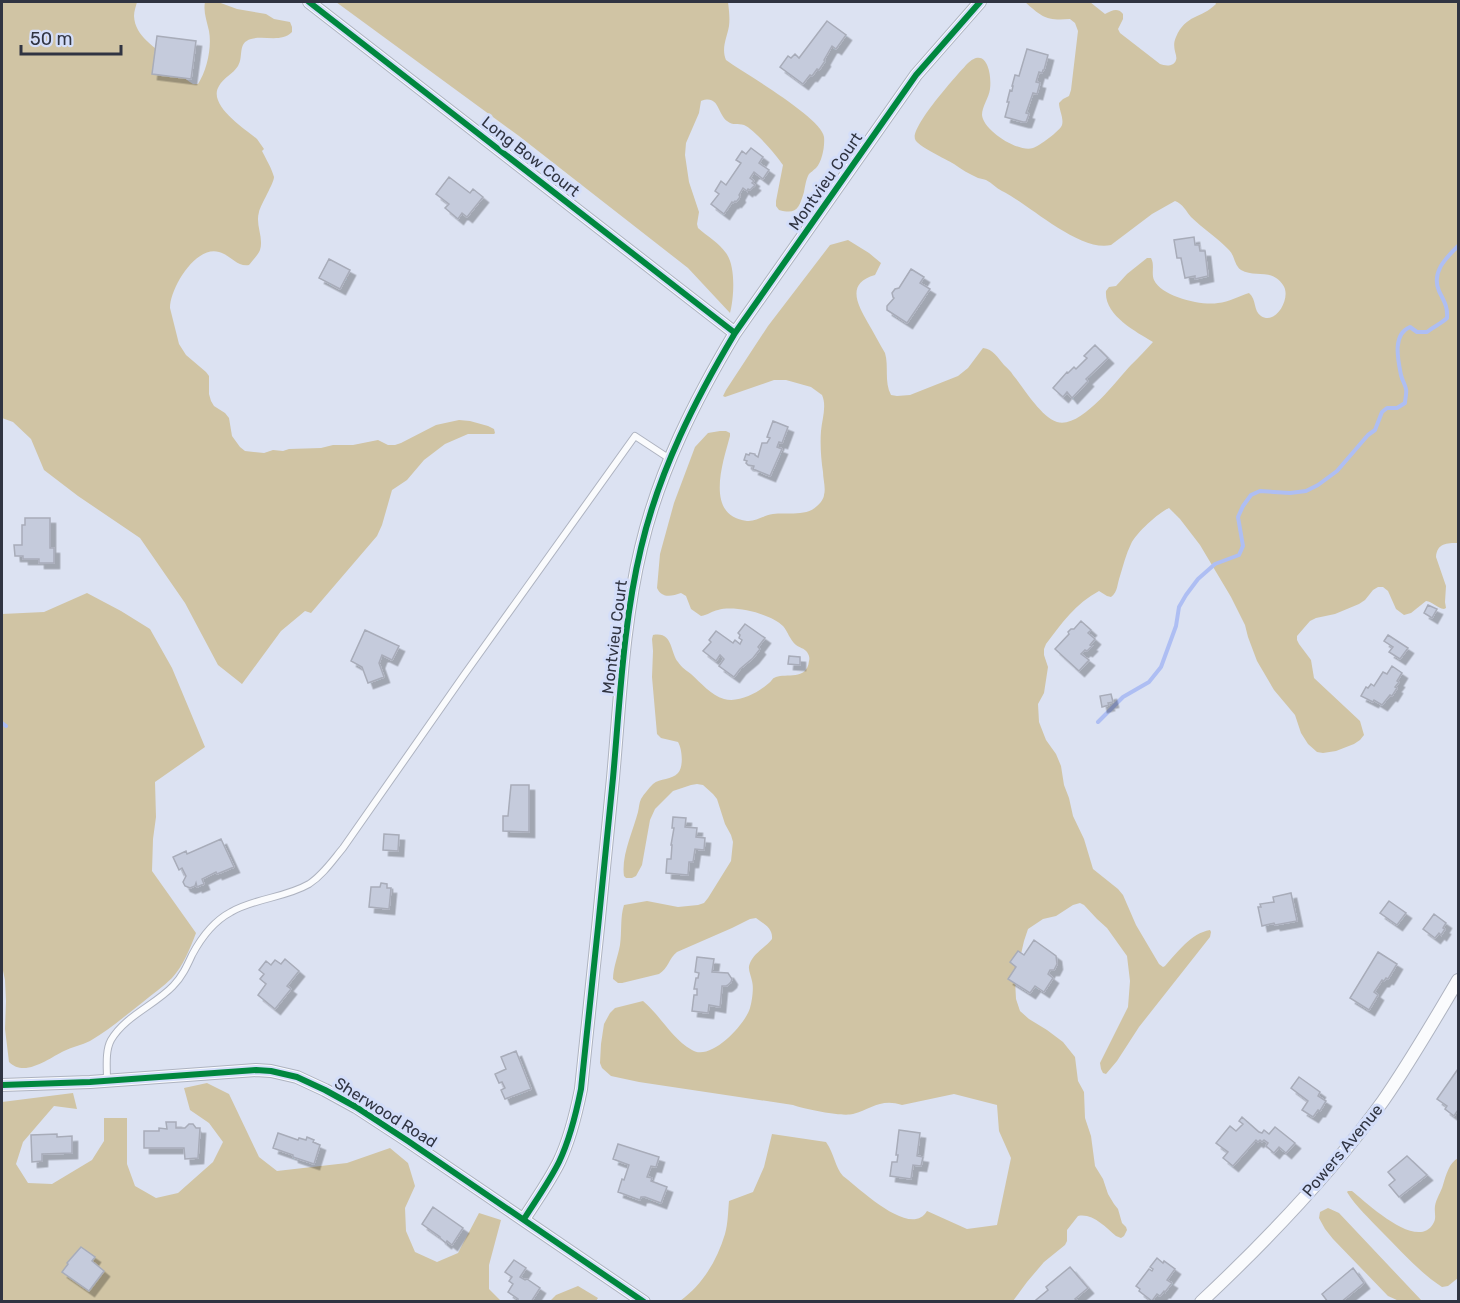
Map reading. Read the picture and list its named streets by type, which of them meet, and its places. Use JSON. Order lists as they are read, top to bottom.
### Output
{
  "streets": {
    "street": [
      "Long Bow Court",
      "Montvieu Court",
      "Sherwood Road",
      "Powers Avenue"
    ]
  },
  "crossings": [
    ["Long Bow Court", "Montvieu Court"],
    ["Montvieu Court", "Sherwood Road"]
  ],
  "scale_bar": "50 m"
}
